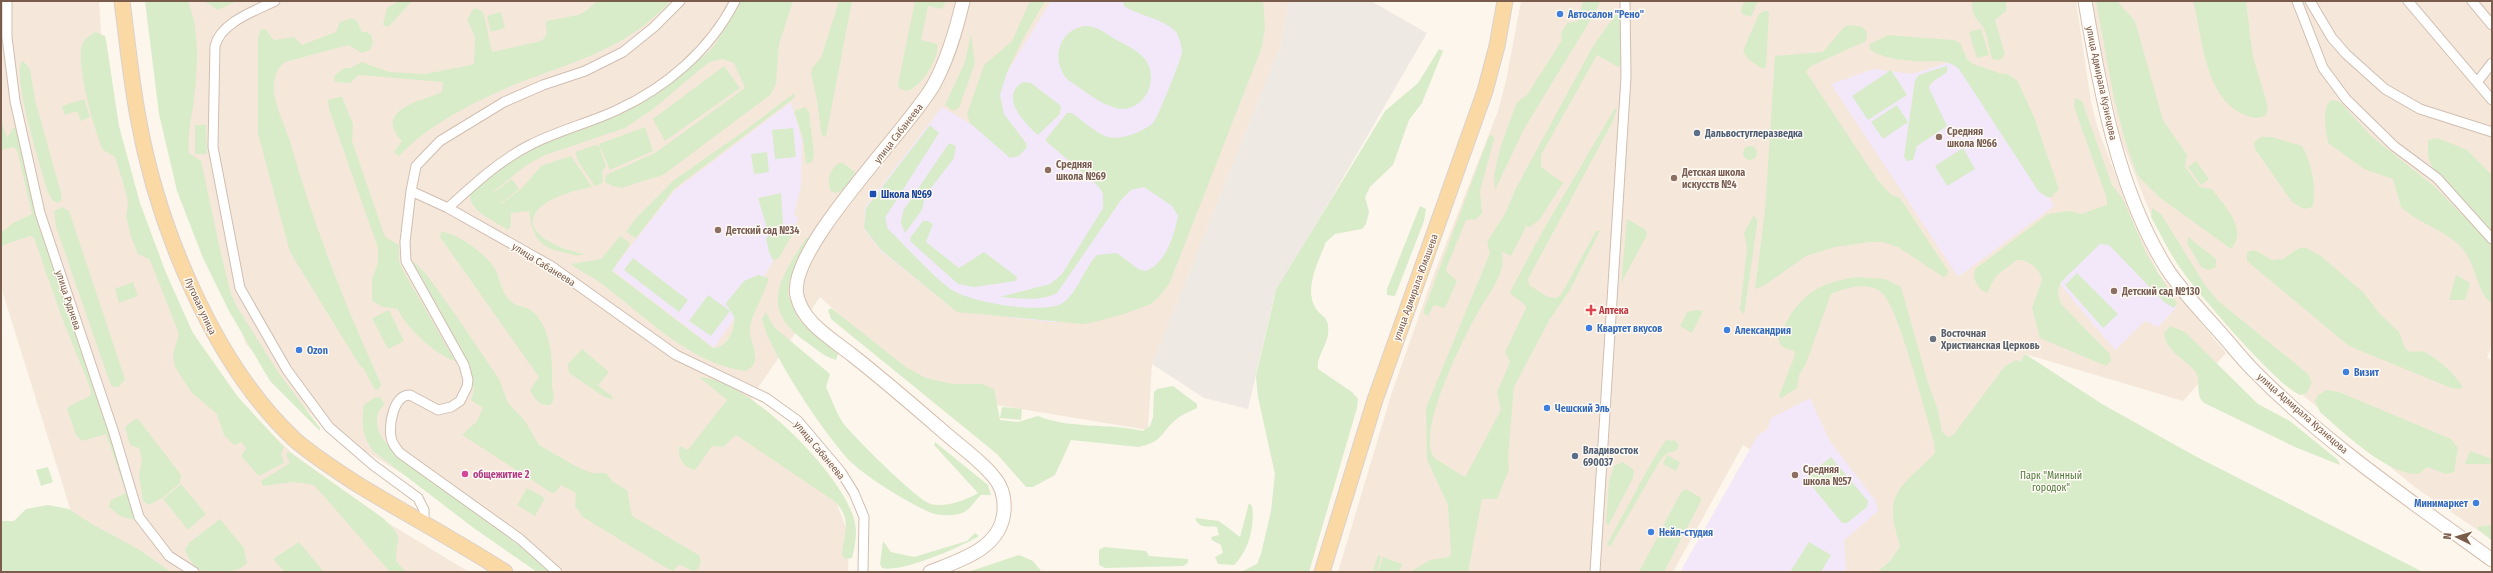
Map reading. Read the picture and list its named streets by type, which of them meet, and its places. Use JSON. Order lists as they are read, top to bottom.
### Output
{
  "streets": {
    "main road": ["улица Адмирала Юмашева", "Луговая улица"],
    "street": ["улица Адмирала Кузнецова", "улица Сабанеева", "улица Руднева"]
  },
  "parks": ["Парк \"Минный городок\""],
  "places": {
    "other": [
      "Автосалон \"Рено\"",
      "Дальвостуглеразведка",
      "Средняя школа №66",
      "Средняя школа №69",
      "Детская школа искусств №4",
      "Детский сад №34",
      "Детский сад №130",
      "Квартет вкусов",
      "Александрия",
      "Восточная Христианская Церковь",
      "Ozon",
      "Визит",
      "Чешский Эль",
      "Владивосток 690037",
      "общежитие 2",
      "Средняя школа №57",
      "Минимаркет",
      "Нейл-студия"
    ],
    "transit": ["Школа №69"],
    "health": ["Аптека"]
  },
  "north": "left"
}
